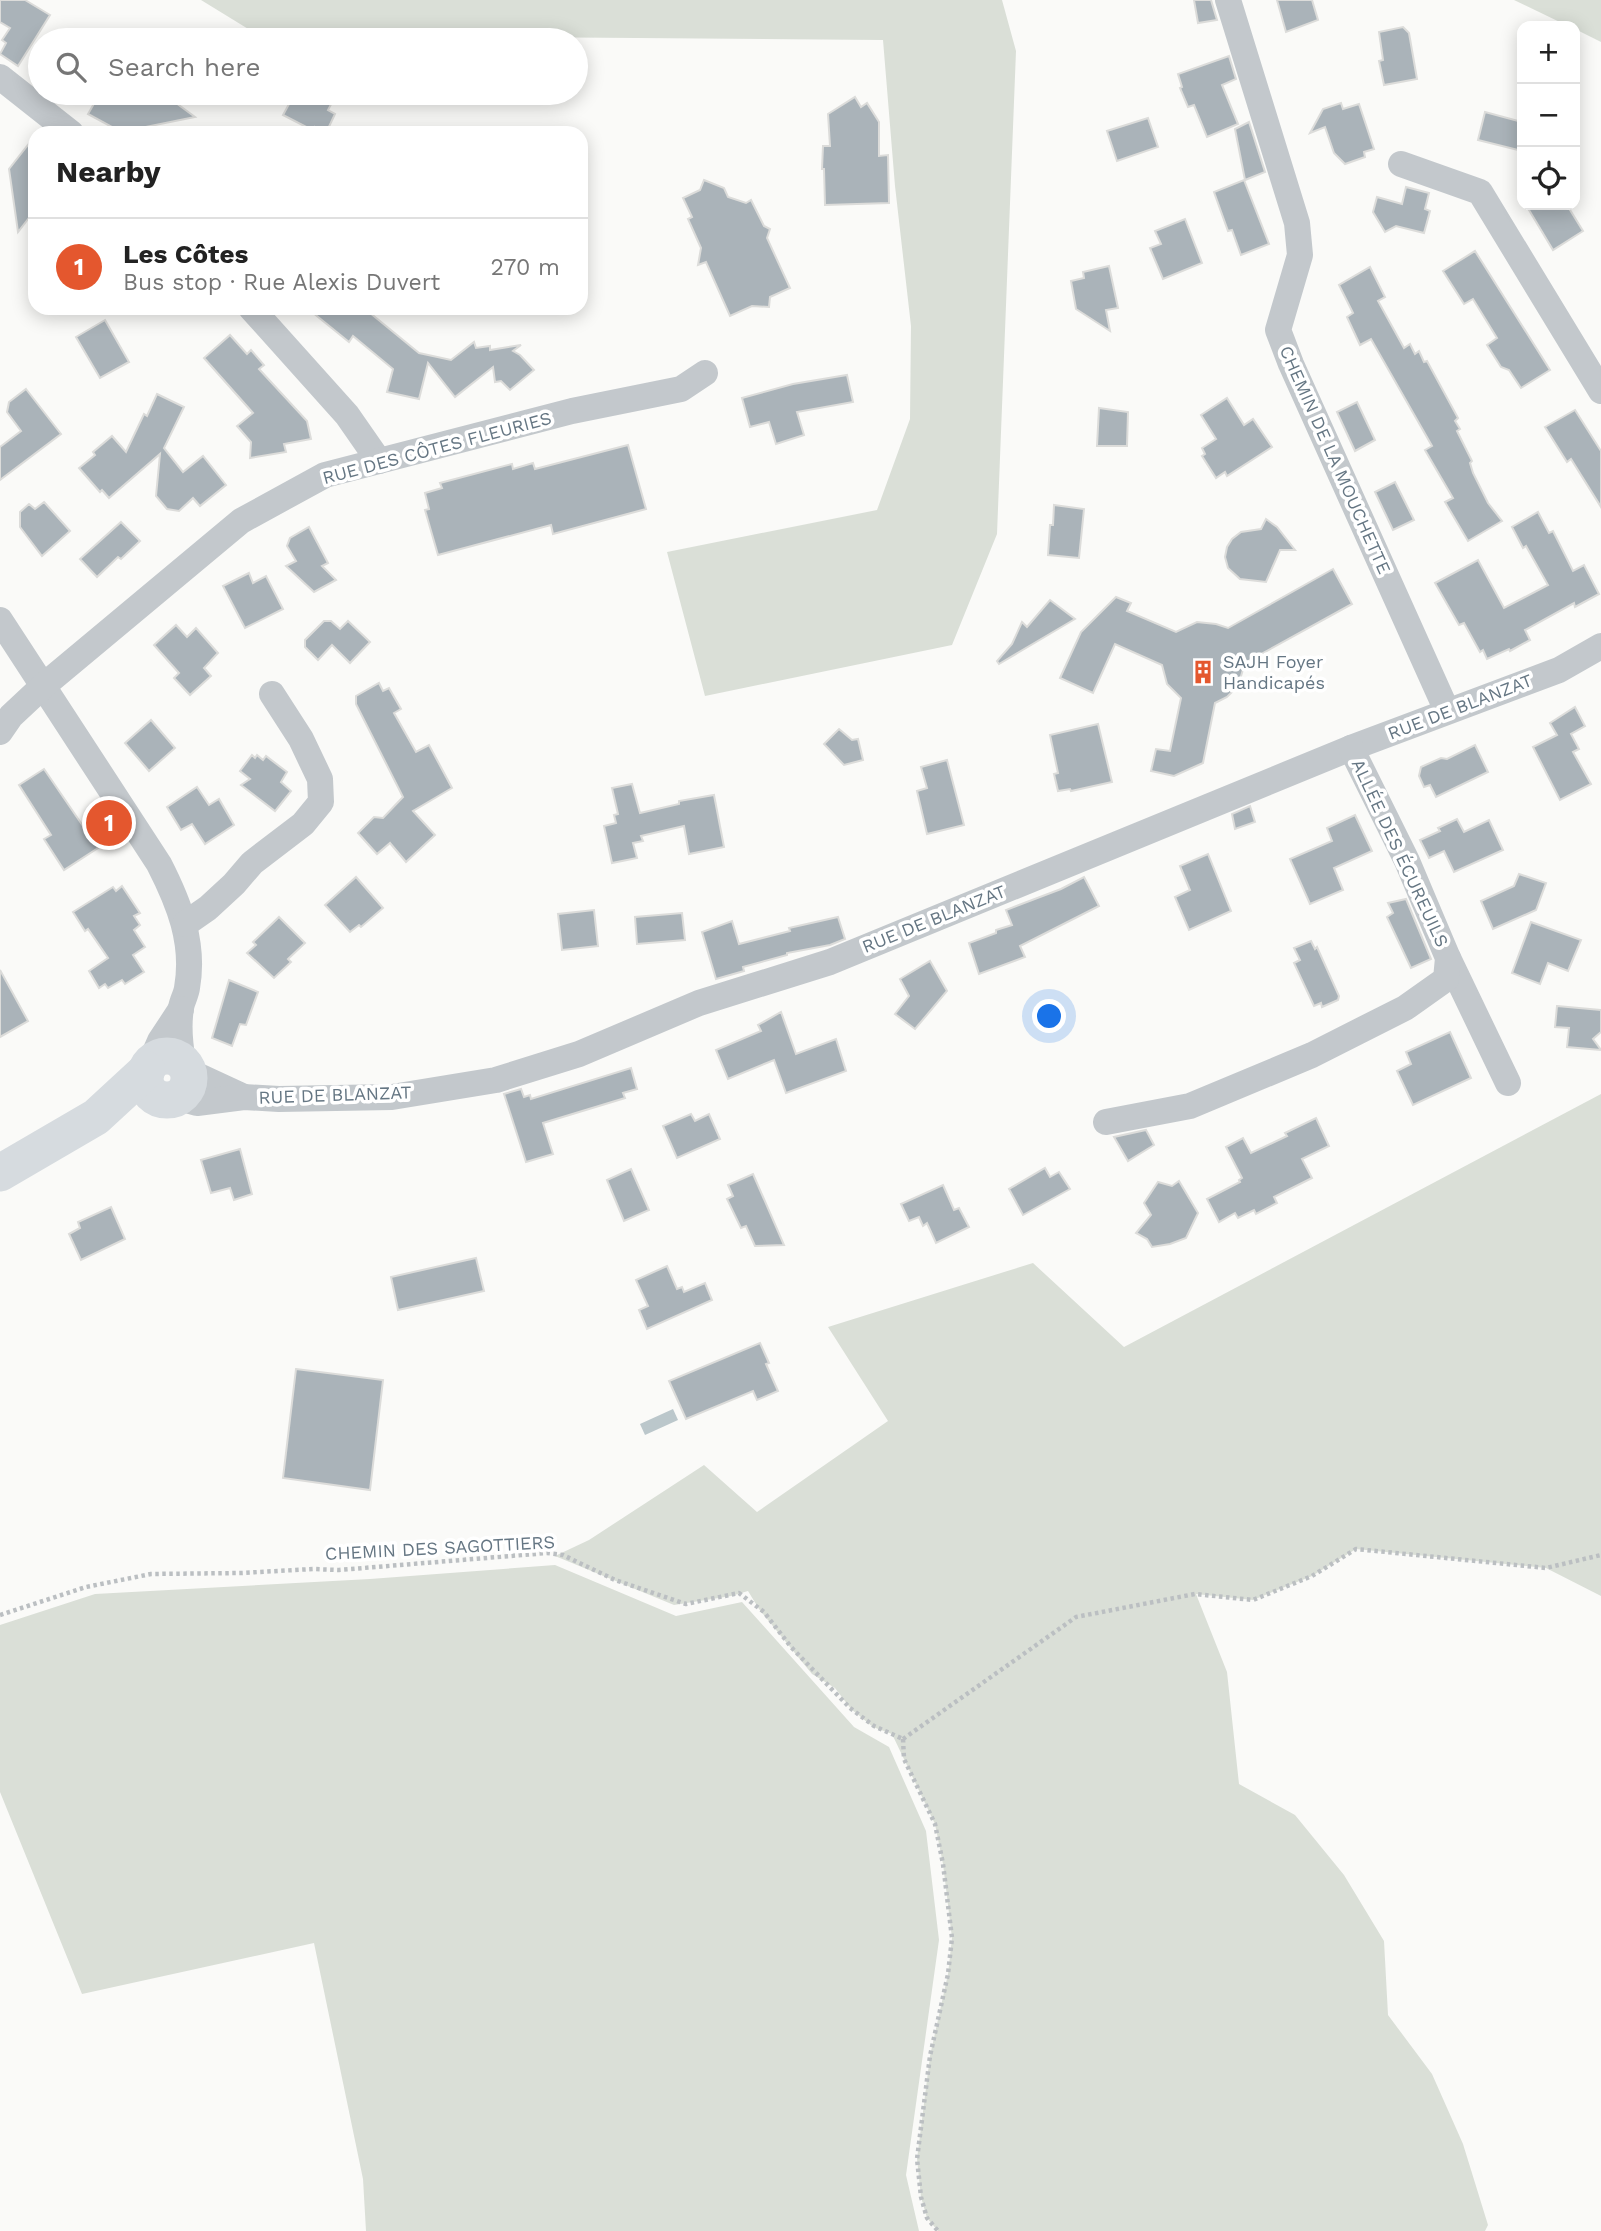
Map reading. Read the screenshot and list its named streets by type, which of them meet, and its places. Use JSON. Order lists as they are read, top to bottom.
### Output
{
  "streets": {
    "street": [
      "RUE DES CÔTES FLEURIES",
      "CHEMIN DE LA MOUCHETTE",
      "RUE DE BLANZAT",
      "ALLÉE DES ÉCUREUILS"
    ],
    "path": ["CHEMIN DES SAGOTTIERS"]
  },
  "crossings": [
    ["CHEMIN DE LA MOUCHETTE", "RUE DE BLANZAT"],
    ["RUE DE BLANZAT", "ALLÉE DES ÉCUREUILS"]
  ],
  "places": {
    "building": ["SAJH Foyer Handicapés"]
  },
  "page": {
    "map_buttons": ["+", "−"],
    "search": "Search here",
    "heading": "Nearby",
    "list": [
      {
        "mark": "1",
        "name": "Les Côtes",
        "note": "Bus stop · Rue Alexis Duvert",
        "value": "270 m"
      }
    ],
    "pins": "1"
  }
}
